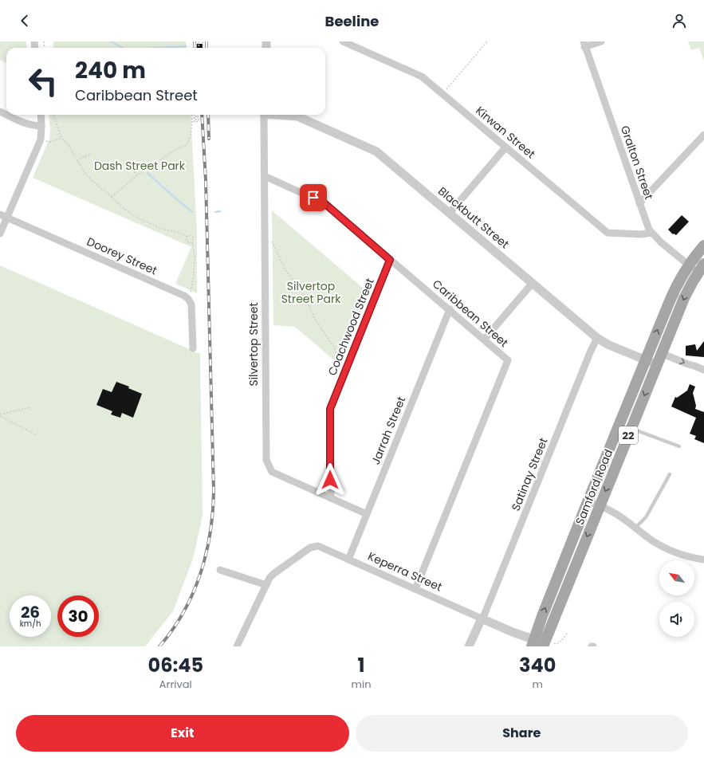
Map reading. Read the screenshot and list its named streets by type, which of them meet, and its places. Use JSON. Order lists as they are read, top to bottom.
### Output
{
  "streets": {
    "main road": ["22", "Samford Road"],
    "street": [
      "Kirwan Street",
      "Gralton Street",
      "Blackbutt Street",
      "Doorey Street",
      "Caribbean Street",
      "Coachwood Street",
      "Silvertop Street",
      "Jarrah Street",
      "Satinay Street",
      "Keperra Street"
    ]
  },
  "crossings": [
    ["Kirwan Street", "Gralton Street"],
    ["Gralton Street", "Samford Road"],
    ["Blackbutt Street", "Satinay Street"],
    ["Blackbutt Street", "Samford Road"],
    ["Caribbean Street", "Coachwood Street"],
    ["Caribbean Street", "Silvertop Street"],
    ["Caribbean Street", "Jarrah Street"],
    ["Caribbean Street", "Keperra Street"],
    ["Coachwood Street", "Silvertop Street"],
    ["Silvertop Street", "Jarrah Street"],
    ["Jarrah Street", "Keperra Street"],
    ["Satinay Street", "Keperra Street"],
    ["Samford Road", "Keperra Street"]
  ],
  "parks": ["Dash Street Park", "Silvertop Street Park"],
  "north": "top left",
  "page": {
    "header": "Beeline",
    "turn": ["240 m", "Caribbean Street"],
    "speed": "26 km/h",
    "limit": "30",
    "eta": [
      "06:45",
      "Arrival",
      "1",
      "min",
      "340",
      "m"
    ],
    "buttons": ["Exit", "Share"]
  }
}
